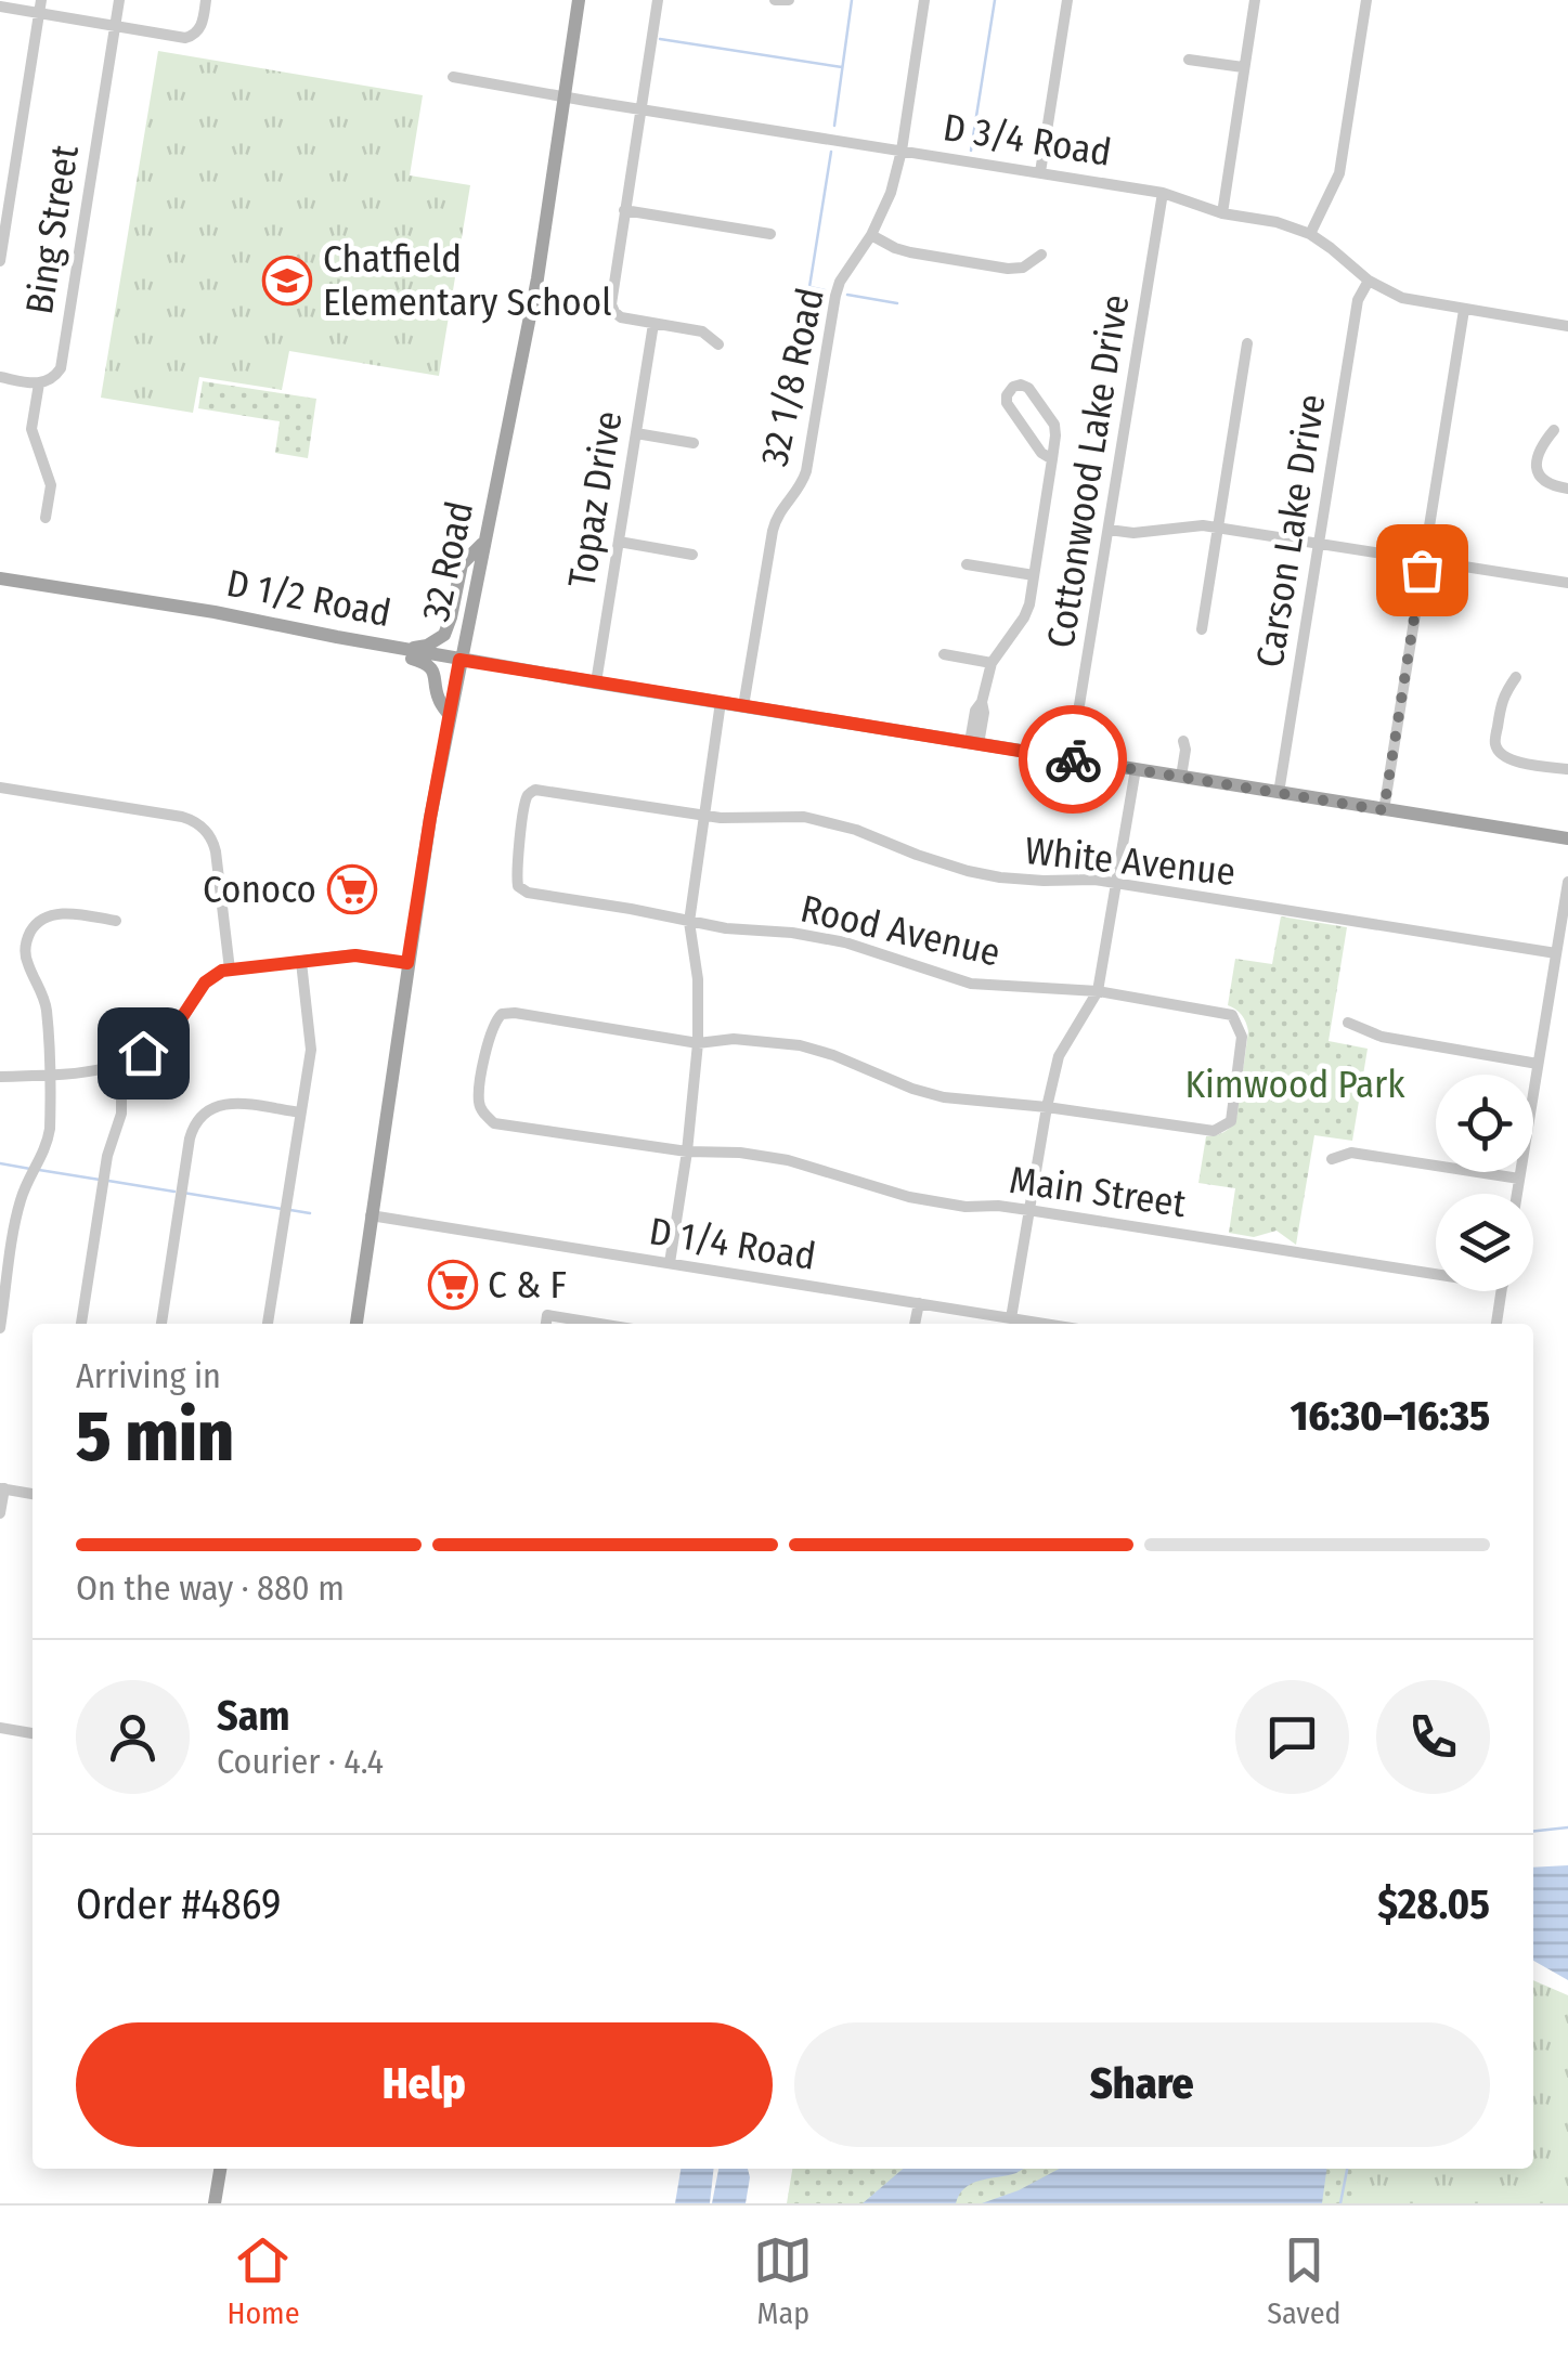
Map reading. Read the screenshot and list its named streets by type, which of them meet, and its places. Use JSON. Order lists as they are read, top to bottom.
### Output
{
  "streets": {
    "main road": ["32 Road", "D 1/2 Road"],
    "street": [
      "D 3/4 Road",
      "Bing Street",
      "32 1/8 Road",
      "Cottonwood Lake Drive",
      "Topaz Drive",
      "Carson Lake Drive",
      "White Avenue",
      "Rood Avenue",
      "Main Street",
      "D 1/4 Road"
    ]
  },
  "crossings": [
    ["D 3/4 Road", "32 1/8 Road"],
    ["D 3/4 Road", "Cottonwood Lake Drive"],
    ["D 3/4 Road", "Carson Lake Drive"],
    ["D 3/4 Road", "32 Road"],
    ["32 1/8 Road", "D 1/2 Road"],
    ["Cottonwood Lake Drive", "D 1/2 Road"],
    ["Topaz Drive", "D 1/2 Road"],
    ["Carson Lake Drive", "D 1/2 Road"],
    ["32 Road", "D 1/2 Road"],
    ["32 Road", "D 1/4 Road"],
    ["White Avenue", "Rood Avenue"]
  ],
  "parks": ["Kimwood Park"],
  "places": {
    "school or university": ["Chatfield Elementary School"],
    "supermarket": ["Conoco", "C & F"]
  },
  "page": {
    "heading": ["5 min", "Arriving in", "16:30–16:35"],
    "panel": [
      "Sam",
      "Courier · 4.4",
      "Order #4869",
      "$28.05"
    ],
    "bar": "On the way · 880 m",
    "buttons": ["Help", "Share"],
    "tabs": ["Home", "Map", "Saved"]
  }
}
